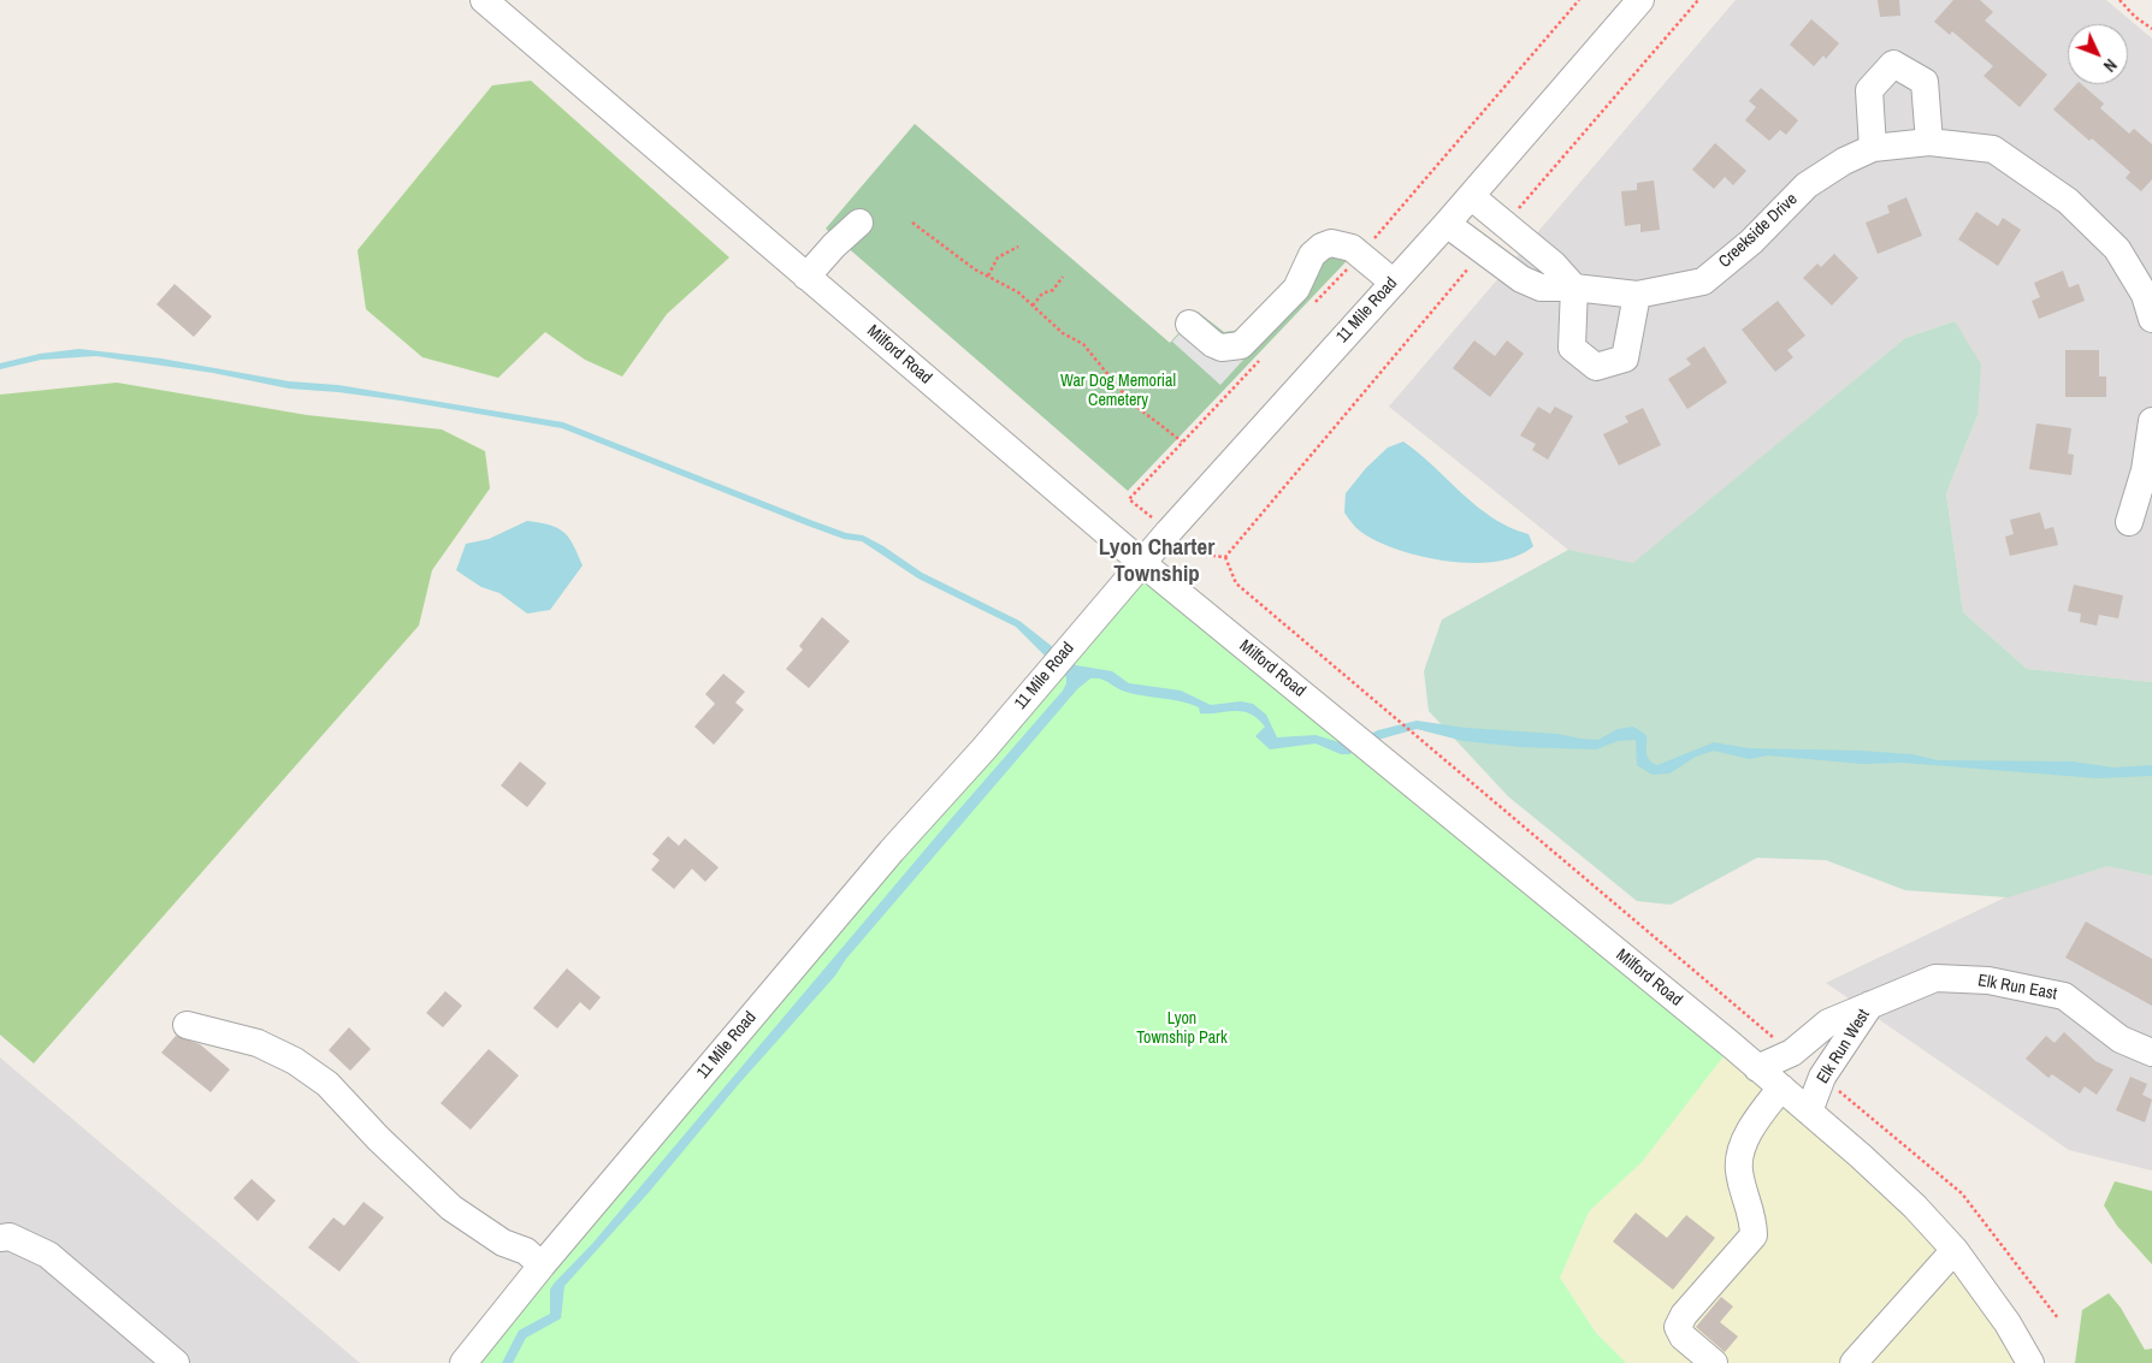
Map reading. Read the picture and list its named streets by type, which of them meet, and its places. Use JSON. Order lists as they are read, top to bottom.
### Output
{
  "streets": {
    "street": [
      "Creekside Drive",
      "11 Mile Road",
      "Milford Road",
      "Elk Run East",
      "Elk Run West"
    ]
  },
  "crossings": [
    ["Creekside Drive", "11 Mile Road"],
    ["11 Mile Road", "Milford Road"],
    ["Milford Road", "Elk Run West"],
    ["Elk Run East", "Elk Run West"]
  ],
  "districts": ["Lyon Charter Township"],
  "parks": ["War Dog Memorial Cemetery", "Lyon Township Park"],
  "north": "bottom right"
}
